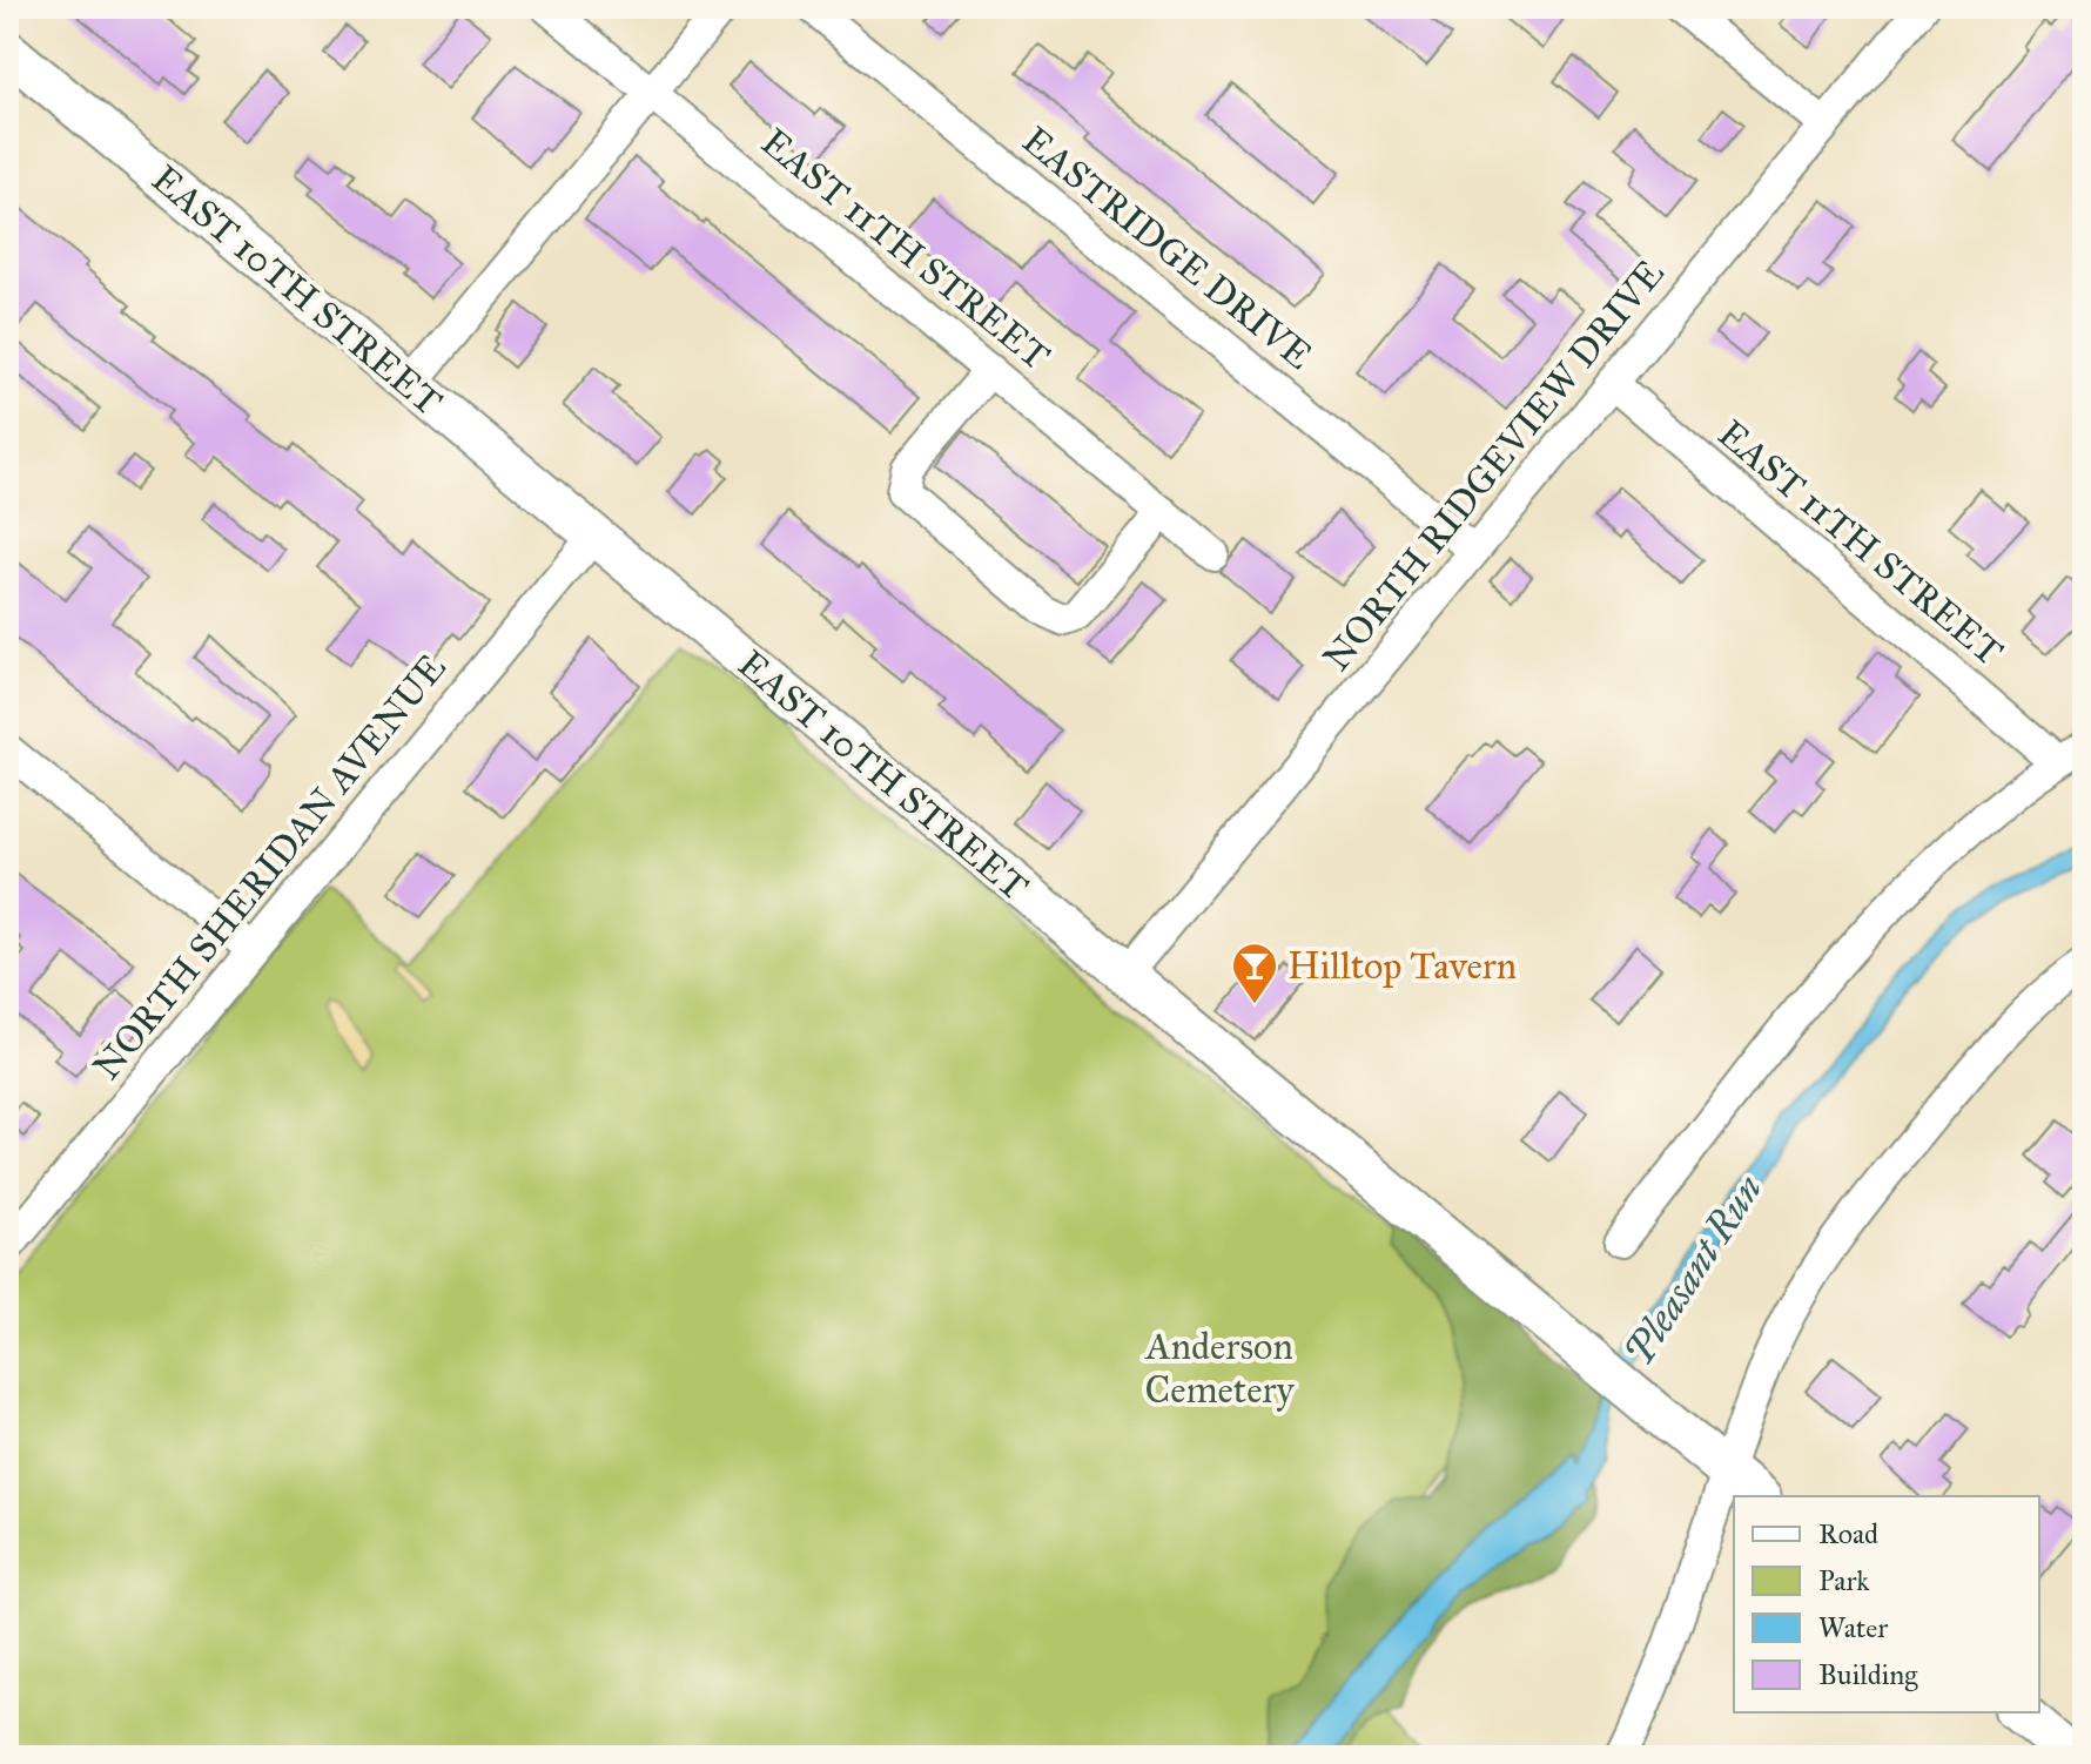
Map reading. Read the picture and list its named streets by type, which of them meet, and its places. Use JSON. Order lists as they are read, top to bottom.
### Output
{
  "streets": {
    "main road": ["EAST 10TH STREET"],
    "street": [
      "EASTRIDGE DRIVE",
      "EAST 11TH STREET",
      "NORTH RIDGEVIEW DRIVE",
      "NORTH SHERIDAN AVENUE"
    ]
  },
  "crossings": [
    ["EASTRIDGE DRIVE", "NORTH RIDGEVIEW DRIVE"],
    ["EAST 11TH STREET", "NORTH RIDGEVIEW DRIVE"],
    ["EAST 10TH STREET", "NORTH RIDGEVIEW DRIVE"],
    ["EAST 10TH STREET", "NORTH SHERIDAN AVENUE"]
  ],
  "water": ["Pleasant Run"],
  "parks": ["Anderson Cemetery"],
  "places": {
    "bar": ["Hilltop Tavern"]
  },
  "legend": [
    "Road",
    "Park",
    "Water",
    "Building"
  ]
}
